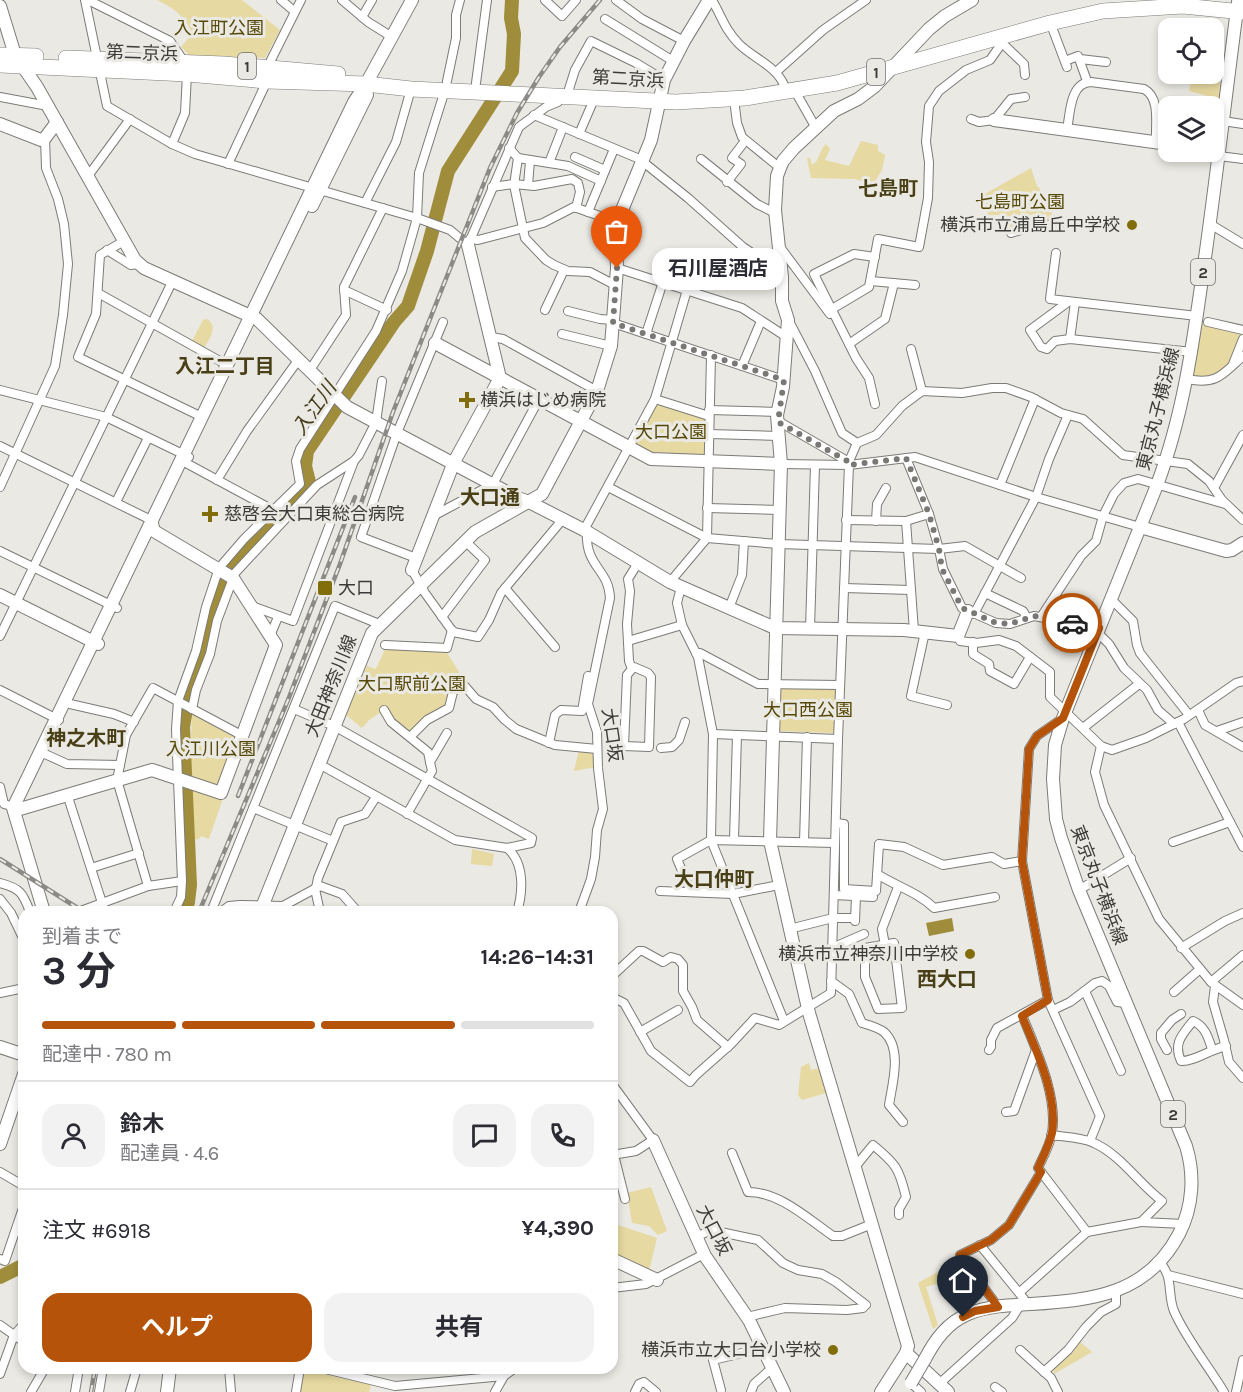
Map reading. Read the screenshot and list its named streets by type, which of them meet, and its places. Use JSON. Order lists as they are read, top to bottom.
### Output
{
  "streets": {
    "highway": ["第二京浜", "1"],
    "street": [
      "2",
      "東京丸子横浜線",
      "大田神奈川線",
      "大口坂"
    ]
  },
  "crossings": [
    ["第二京浜", "東京丸子横浜線"]
  ],
  "districts": [
    "七島町",
    "入江二丁目",
    "大口通",
    "神之木町",
    "大口仲町",
    "西大口"
  ],
  "water": ["入江川"],
  "parks": [
    "入江町公園",
    "七島町公園",
    "大口公園",
    "大口駅前公園",
    "大口西公園",
    "入江川公園"
  ],
  "places": {
    "other": [
      "横浜市立浦島丘中学校",
      "石川屋酒店",
      "横浜市立神奈川中学校",
      "横浜市立大口台小学校"
    ],
    "health": ["横浜はじめ病院", "慈啓会大口東総合病院"],
    "transit": ["大口"]
  },
  "page": {
    "bubble": "石川屋酒店",
    "heading": ["3 分", "到着まで", "14:26–14:31"],
    "panel": [
      "鈴木",
      "配達員 · 4.6",
      "注文 #6918",
      "¥4,390"
    ],
    "bar": "配達中 · 780 m",
    "buttons": ["ヘルプ", "共有"]
  }
}
